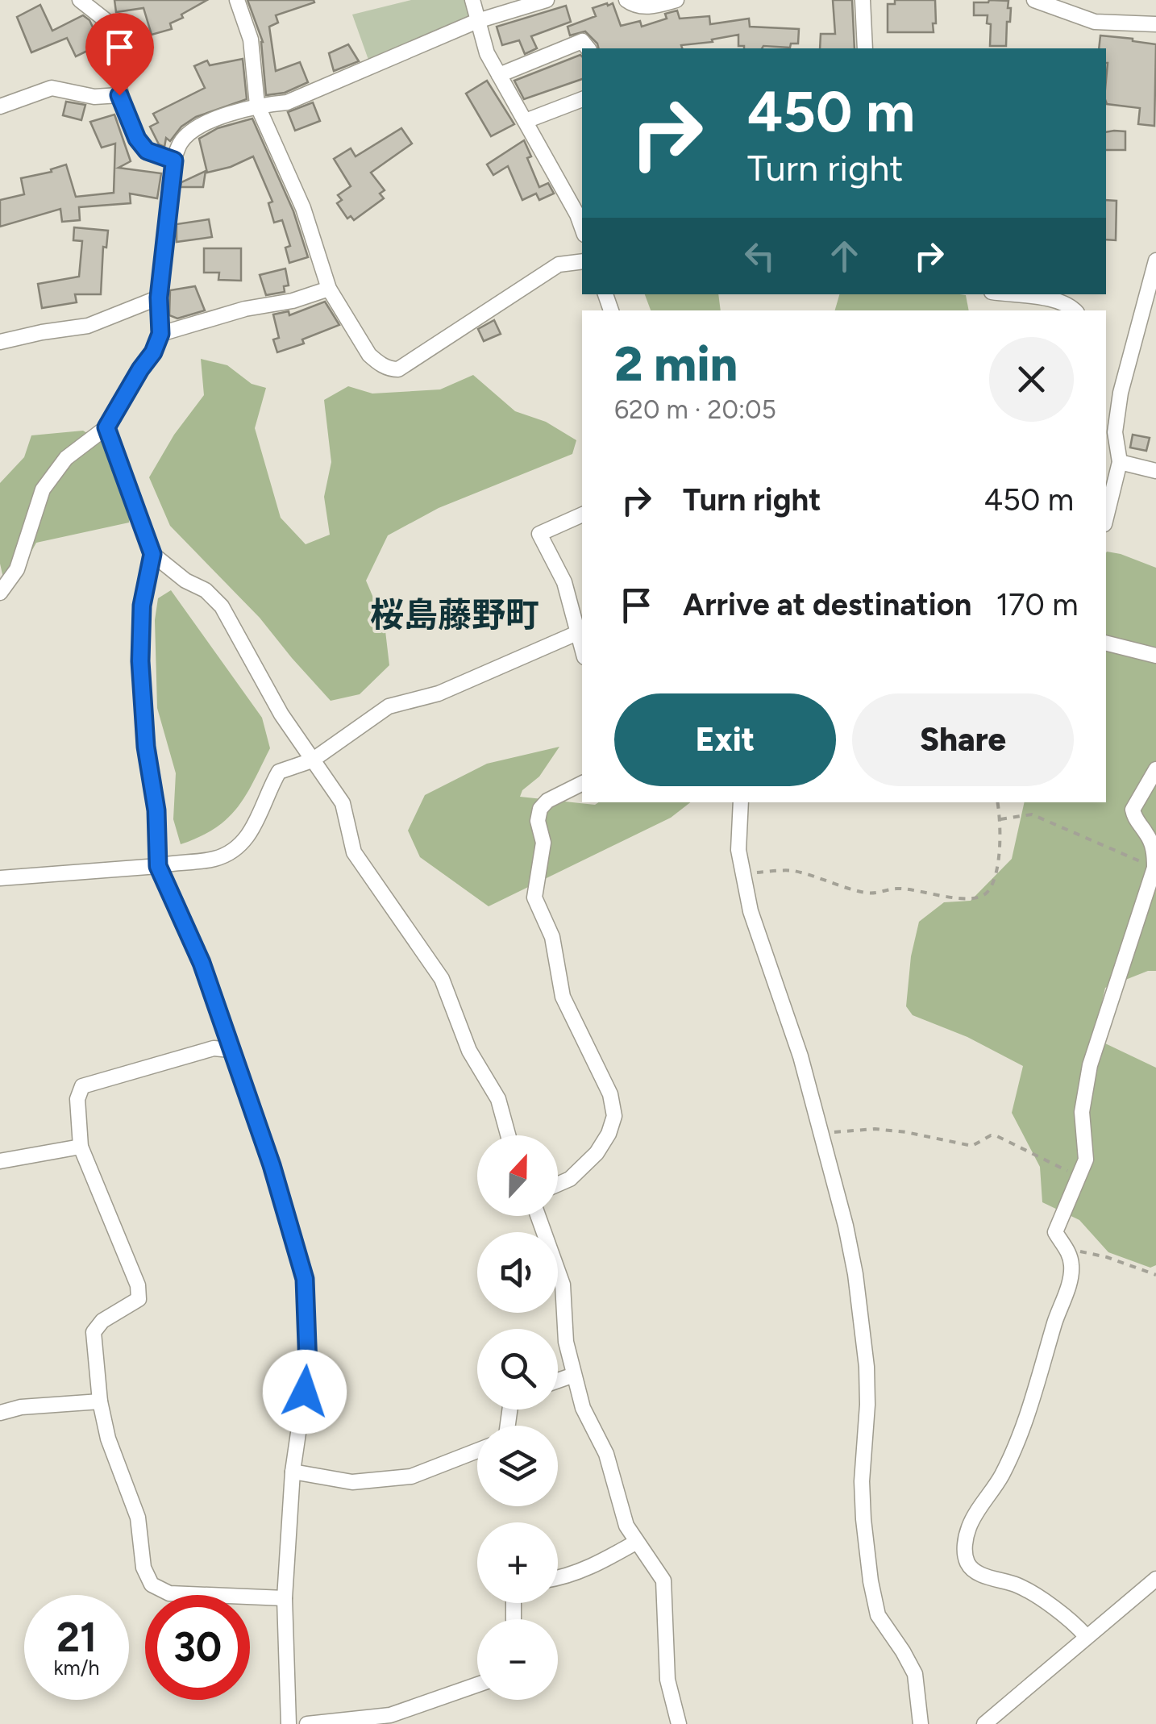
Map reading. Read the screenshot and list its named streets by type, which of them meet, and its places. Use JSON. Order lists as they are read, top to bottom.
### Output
{
  "districts": ["桜島藤野町"],
  "north": "top",
  "page": {
    "turn": ["450 m", "Turn right"],
    "heading": ["2 min", "620 m · 20:05"],
    "list": [
      {
        "name": "Turn right",
        "value": "450 m"
      },
      {
        "name": "Arrive at destination",
        "value": "170 m"
      }
    ],
    "buttons": ["Exit", "Share"],
    "map_buttons": ["+", "−"],
    "speed": "21 km/h",
    "limit": "30"
  }
}
